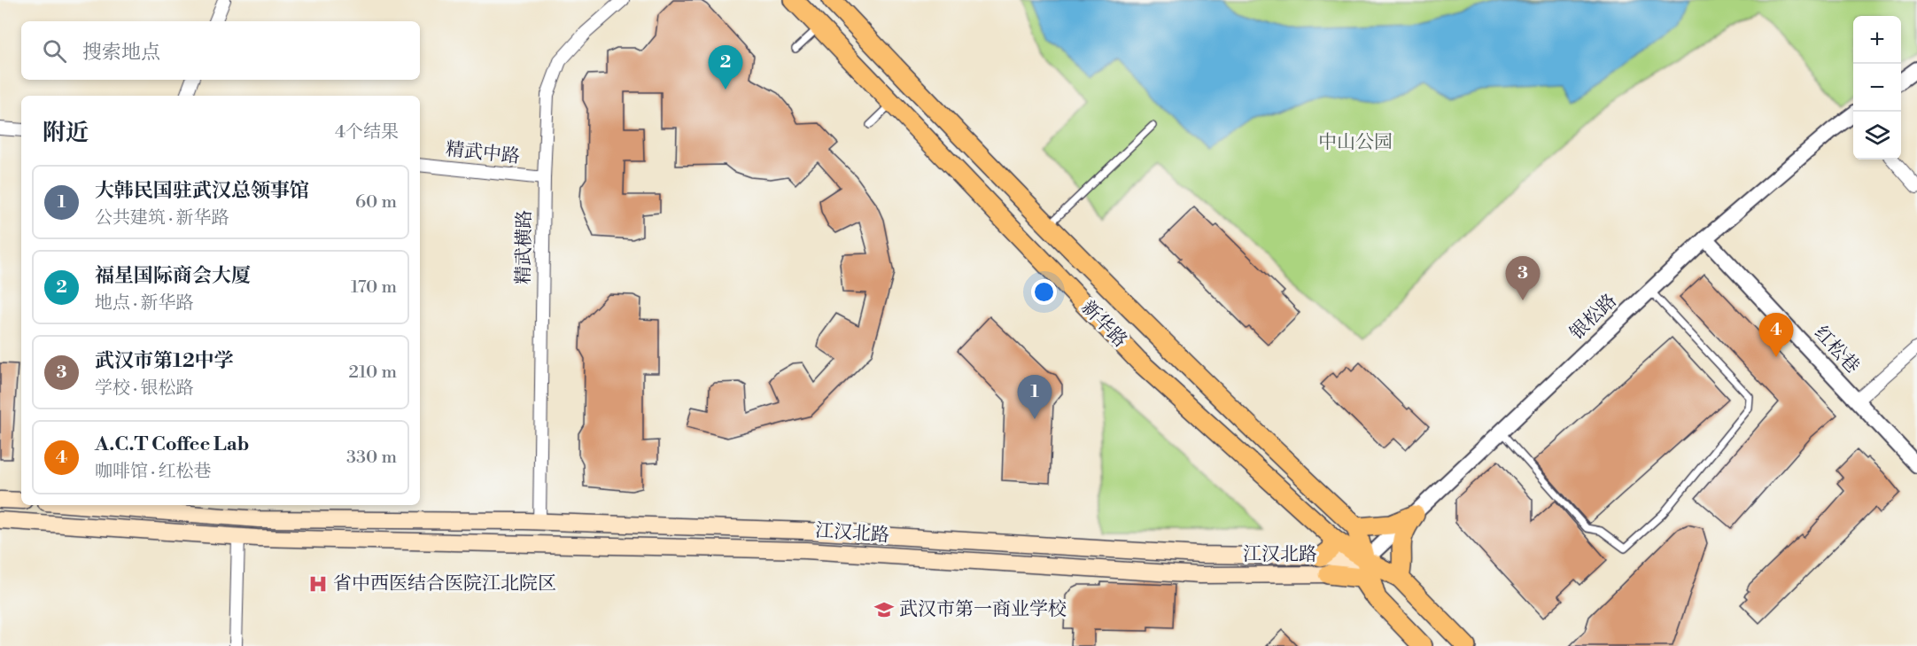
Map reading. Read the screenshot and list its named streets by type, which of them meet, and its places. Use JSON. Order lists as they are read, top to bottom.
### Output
{
  "streets": {
    "main road": ["新华路", "江汉北路"],
    "street": [
      "精武中路",
      "精武横路",
      "银松路",
      "红松巷"
    ]
  },
  "crossings": [
    ["精武中路", "精武横路"],
    ["精武横路", "江汉北路"],
    ["银松路", "新华路"],
    ["银松路", "红松巷"],
    ["银松路", "江汉北路"],
    ["新华路", "江汉北路"]
  ],
  "parks": ["中山公园"],
  "places": {
    "hospital": ["省中西医结合医院江北院区"],
    "school or university": ["武汉市第一商业学校"]
  },
  "page": {
    "map_buttons": ["+", "−"],
    "search": "搜索地点",
    "pins": [
      "2",
      "3",
      "4",
      "1"
    ],
    "heading": ["附近", "4个结果"],
    "list": [
      {
        "mark": "1",
        "name": "大韩民国驻武汉总领事馆",
        "note": "公共建筑 · 新华路",
        "value": "60 m"
      },
      {
        "mark": "2",
        "name": "福星国际商会大厦",
        "note": "地点 · 新华路",
        "value": "170 m"
      },
      {
        "mark": "3",
        "name": "武汉市第12中学",
        "note": "学校 · 银松路",
        "value": "210 m"
      },
      {
        "mark": "4",
        "name": "A.C.T Coffee Lab",
        "note": "咖啡馆 · 红松巷",
        "value": "330 m"
      }
    ]
  }
}
